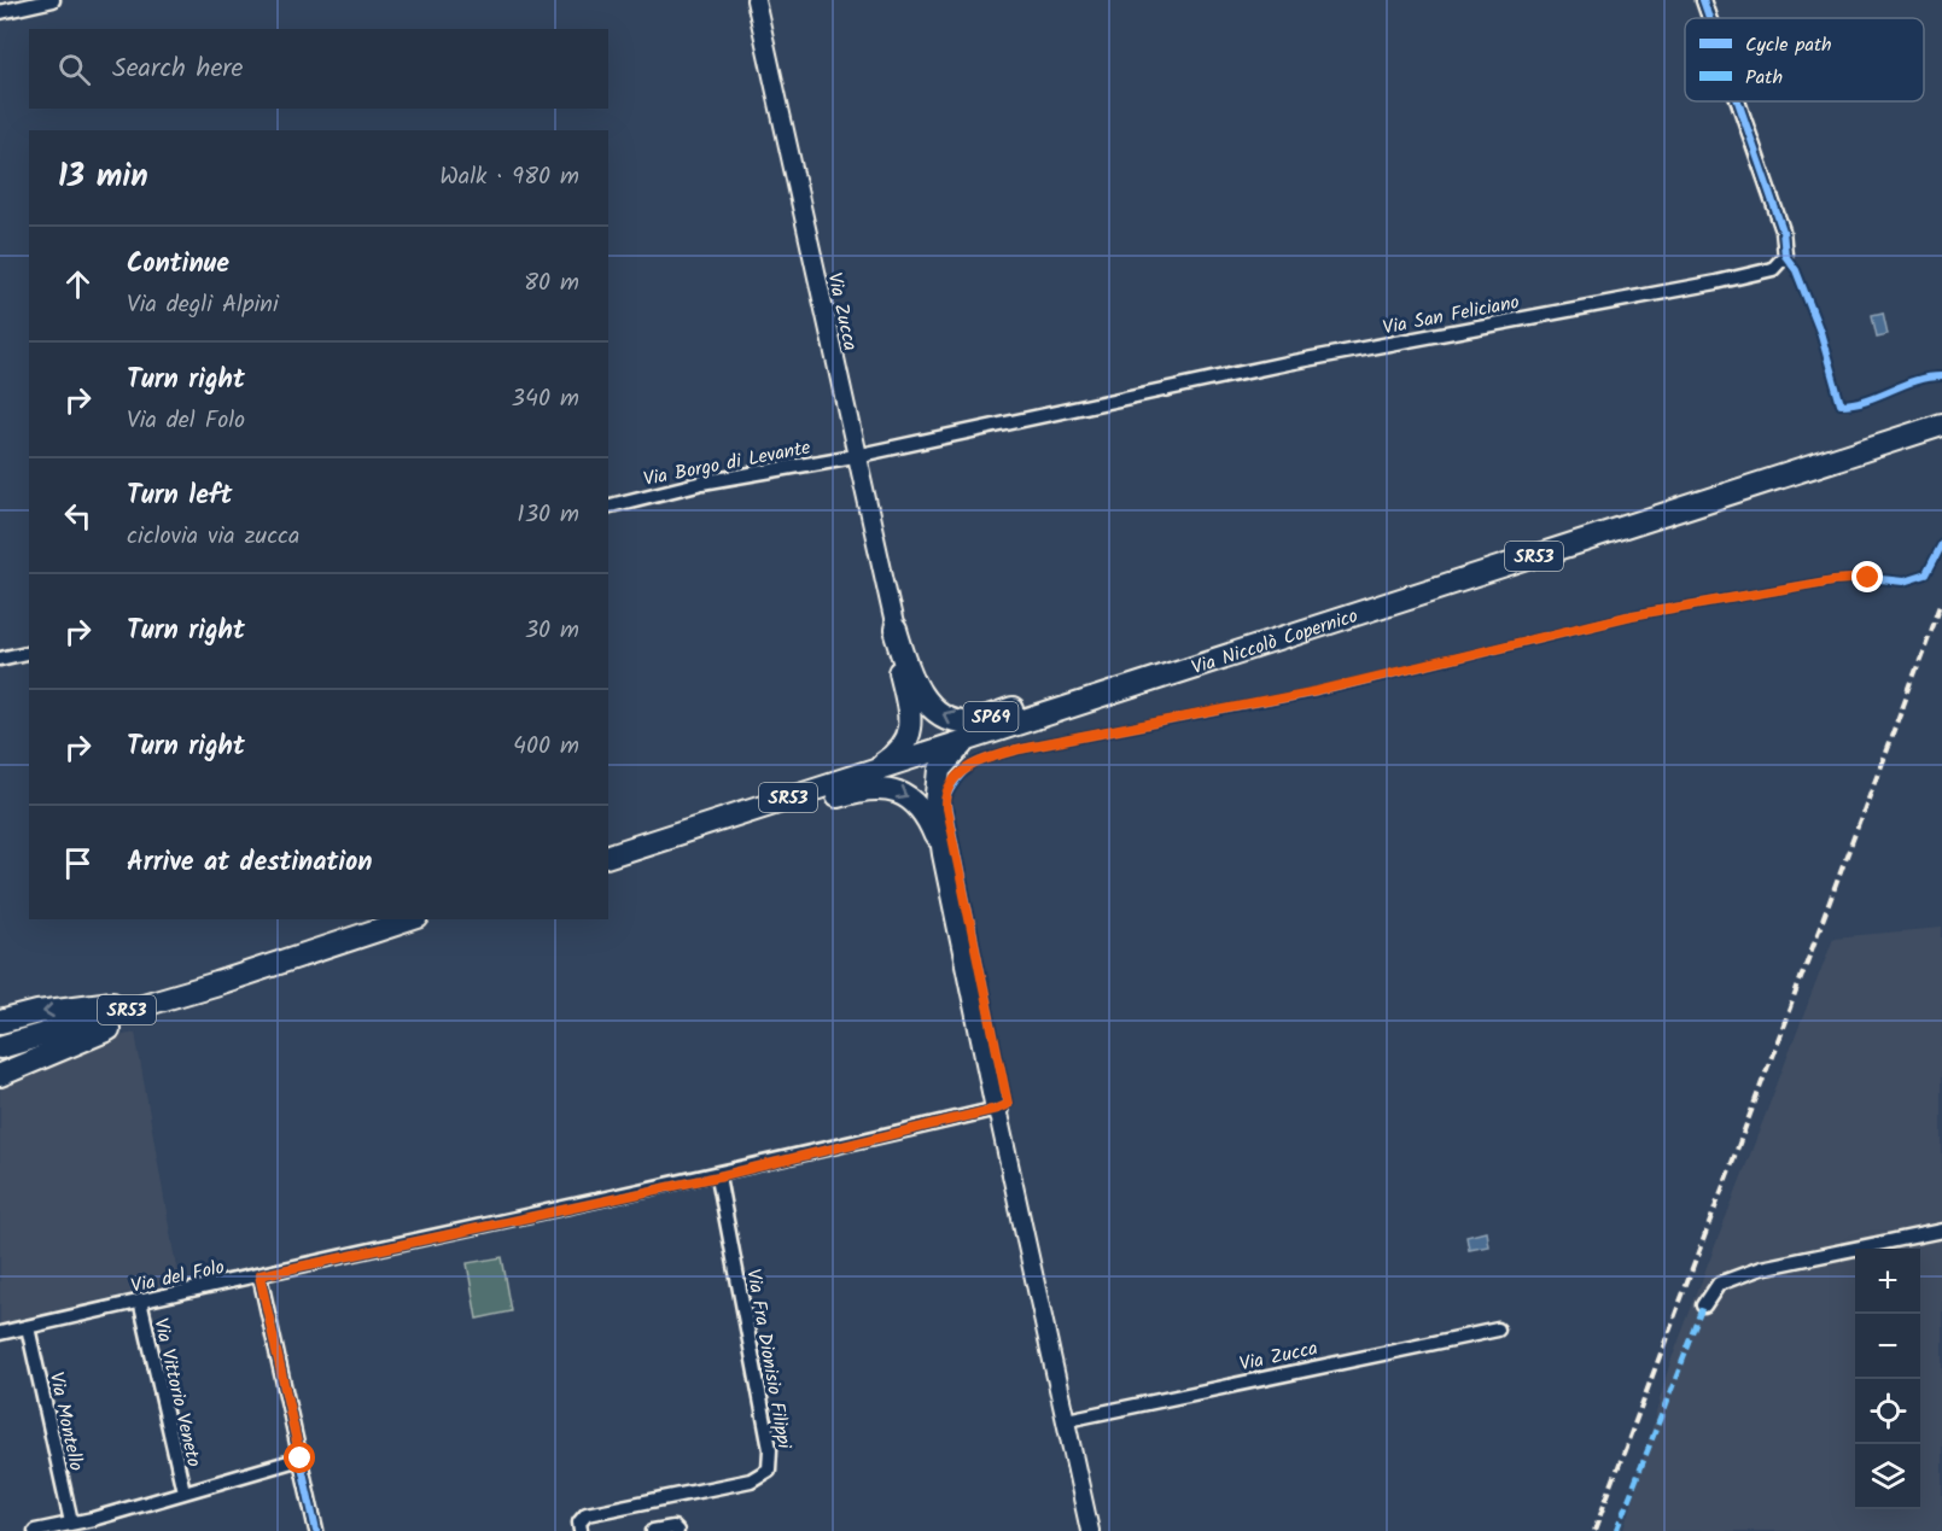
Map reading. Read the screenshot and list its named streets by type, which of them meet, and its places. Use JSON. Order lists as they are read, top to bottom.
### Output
{
  "streets": {
    "highway": ["SR53", "Via Niccolò Copernico", "SP69"],
    "street": [
      "Via Zucca",
      "Via San Feliciano",
      "Via Borgo di Levante",
      "Via del Folo",
      "Via Fra Dionisio Filippi",
      "Via Vittorio Veneto",
      "Via Montello"
    ]
  },
  "crossings": [
    ["Via Zucca", "Via San Feliciano"],
    ["Via Zucca", "Via Borgo di Levante"],
    ["Via Zucca", "SP69"],
    ["Via San Feliciano", "Via Borgo di Levante"],
    ["Via Niccolò Copernico", "SP69"],
    ["SP69", "Via del Folo"],
    ["Via del Folo", "Via Fra Dionisio Filippi"],
    ["Via del Folo", "Via Vittorio Veneto"],
    ["Via del Folo", "Via Montello"],
    ["Via Vittorio Veneto", "Via Montello"]
  ],
  "legend": ["Cycle path", "Path"],
  "page": {
    "search": "Search here",
    "heading": ["13 min", "Walk · 980 m"],
    "list": [
      ["Continue", "Via degli Alpini", "80 m"],
      ["Turn right", "Via del Folo", "340 m"],
      ["Turn left", "ciclovia via zucca", "130 m"],
      ["Turn right", "30 m"],
      ["Turn right", "400 m"],
      "Arrive at destination"
    ],
    "map_buttons": ["+", "−"]
  }
}
